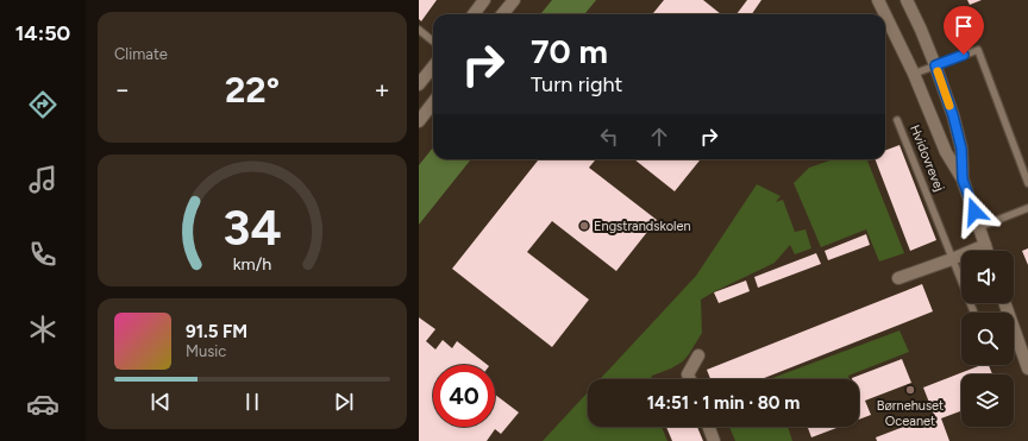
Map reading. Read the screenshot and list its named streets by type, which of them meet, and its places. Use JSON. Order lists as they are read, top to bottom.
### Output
{
  "streets": {
    "street": ["Hvidovrevej"]
  },
  "places": ["Engstrandskolen", "Børnehuset Oceanet"],
  "page": {
    "tabs": "14:50",
    "tile": "Climate",
    "turn": ["70 m", "Turn right"],
    "heat": ["−", "22°", "+"],
    "song": ["91.5 FM", "Music"],
    "limit": "40",
    "trip": "14:51 · 1 min · 80 m",
    "gauge": ["34", "km/h"]
  }
}
